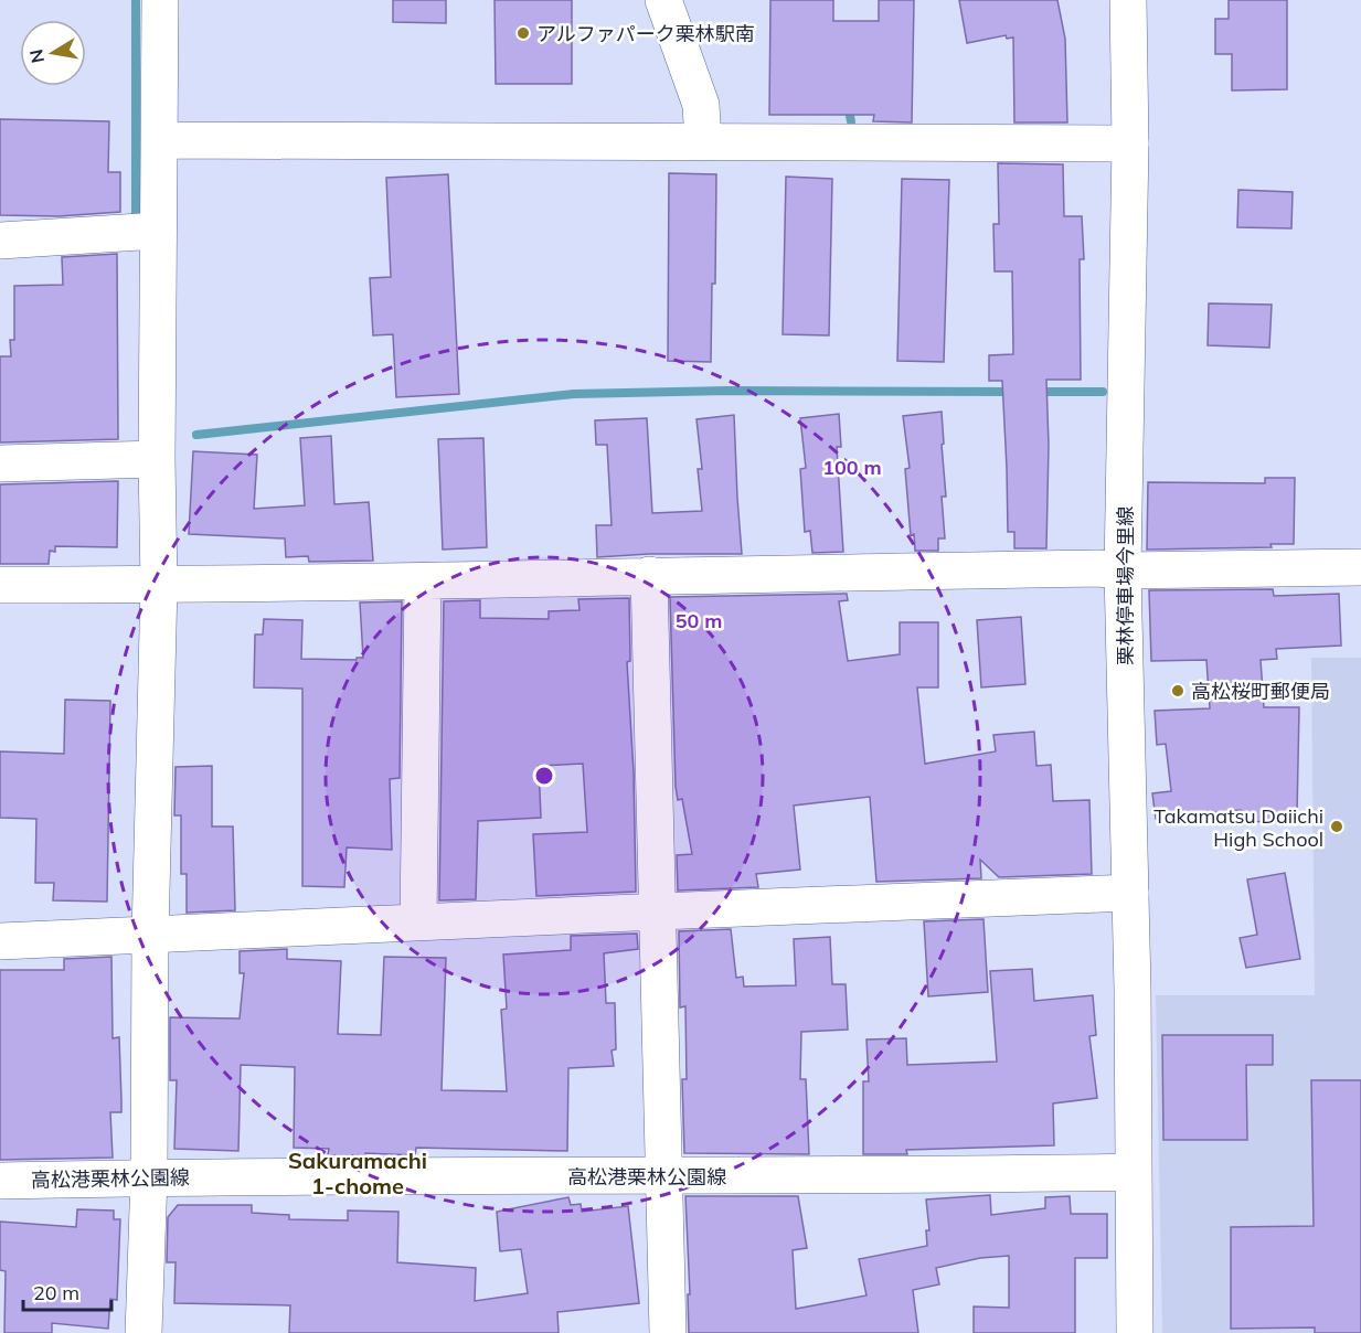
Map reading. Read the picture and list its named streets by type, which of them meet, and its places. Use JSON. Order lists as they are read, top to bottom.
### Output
{
  "streets": {
    "street": ["栗林停車場今里線", "高松港栗林公園線"]
  },
  "crossings": [
    ["栗林停車場今里線", "高松港栗林公園線"]
  ],
  "districts": ["Sakuramachi 1-chome"],
  "places": ["アルファパーク栗林駅南", "高松桜町郵便局", "Takamatsu Daiichi High School"],
  "scale_bar": "20 m",
  "north": "left",
  "rings": ["100 m", "50 m"]
}
